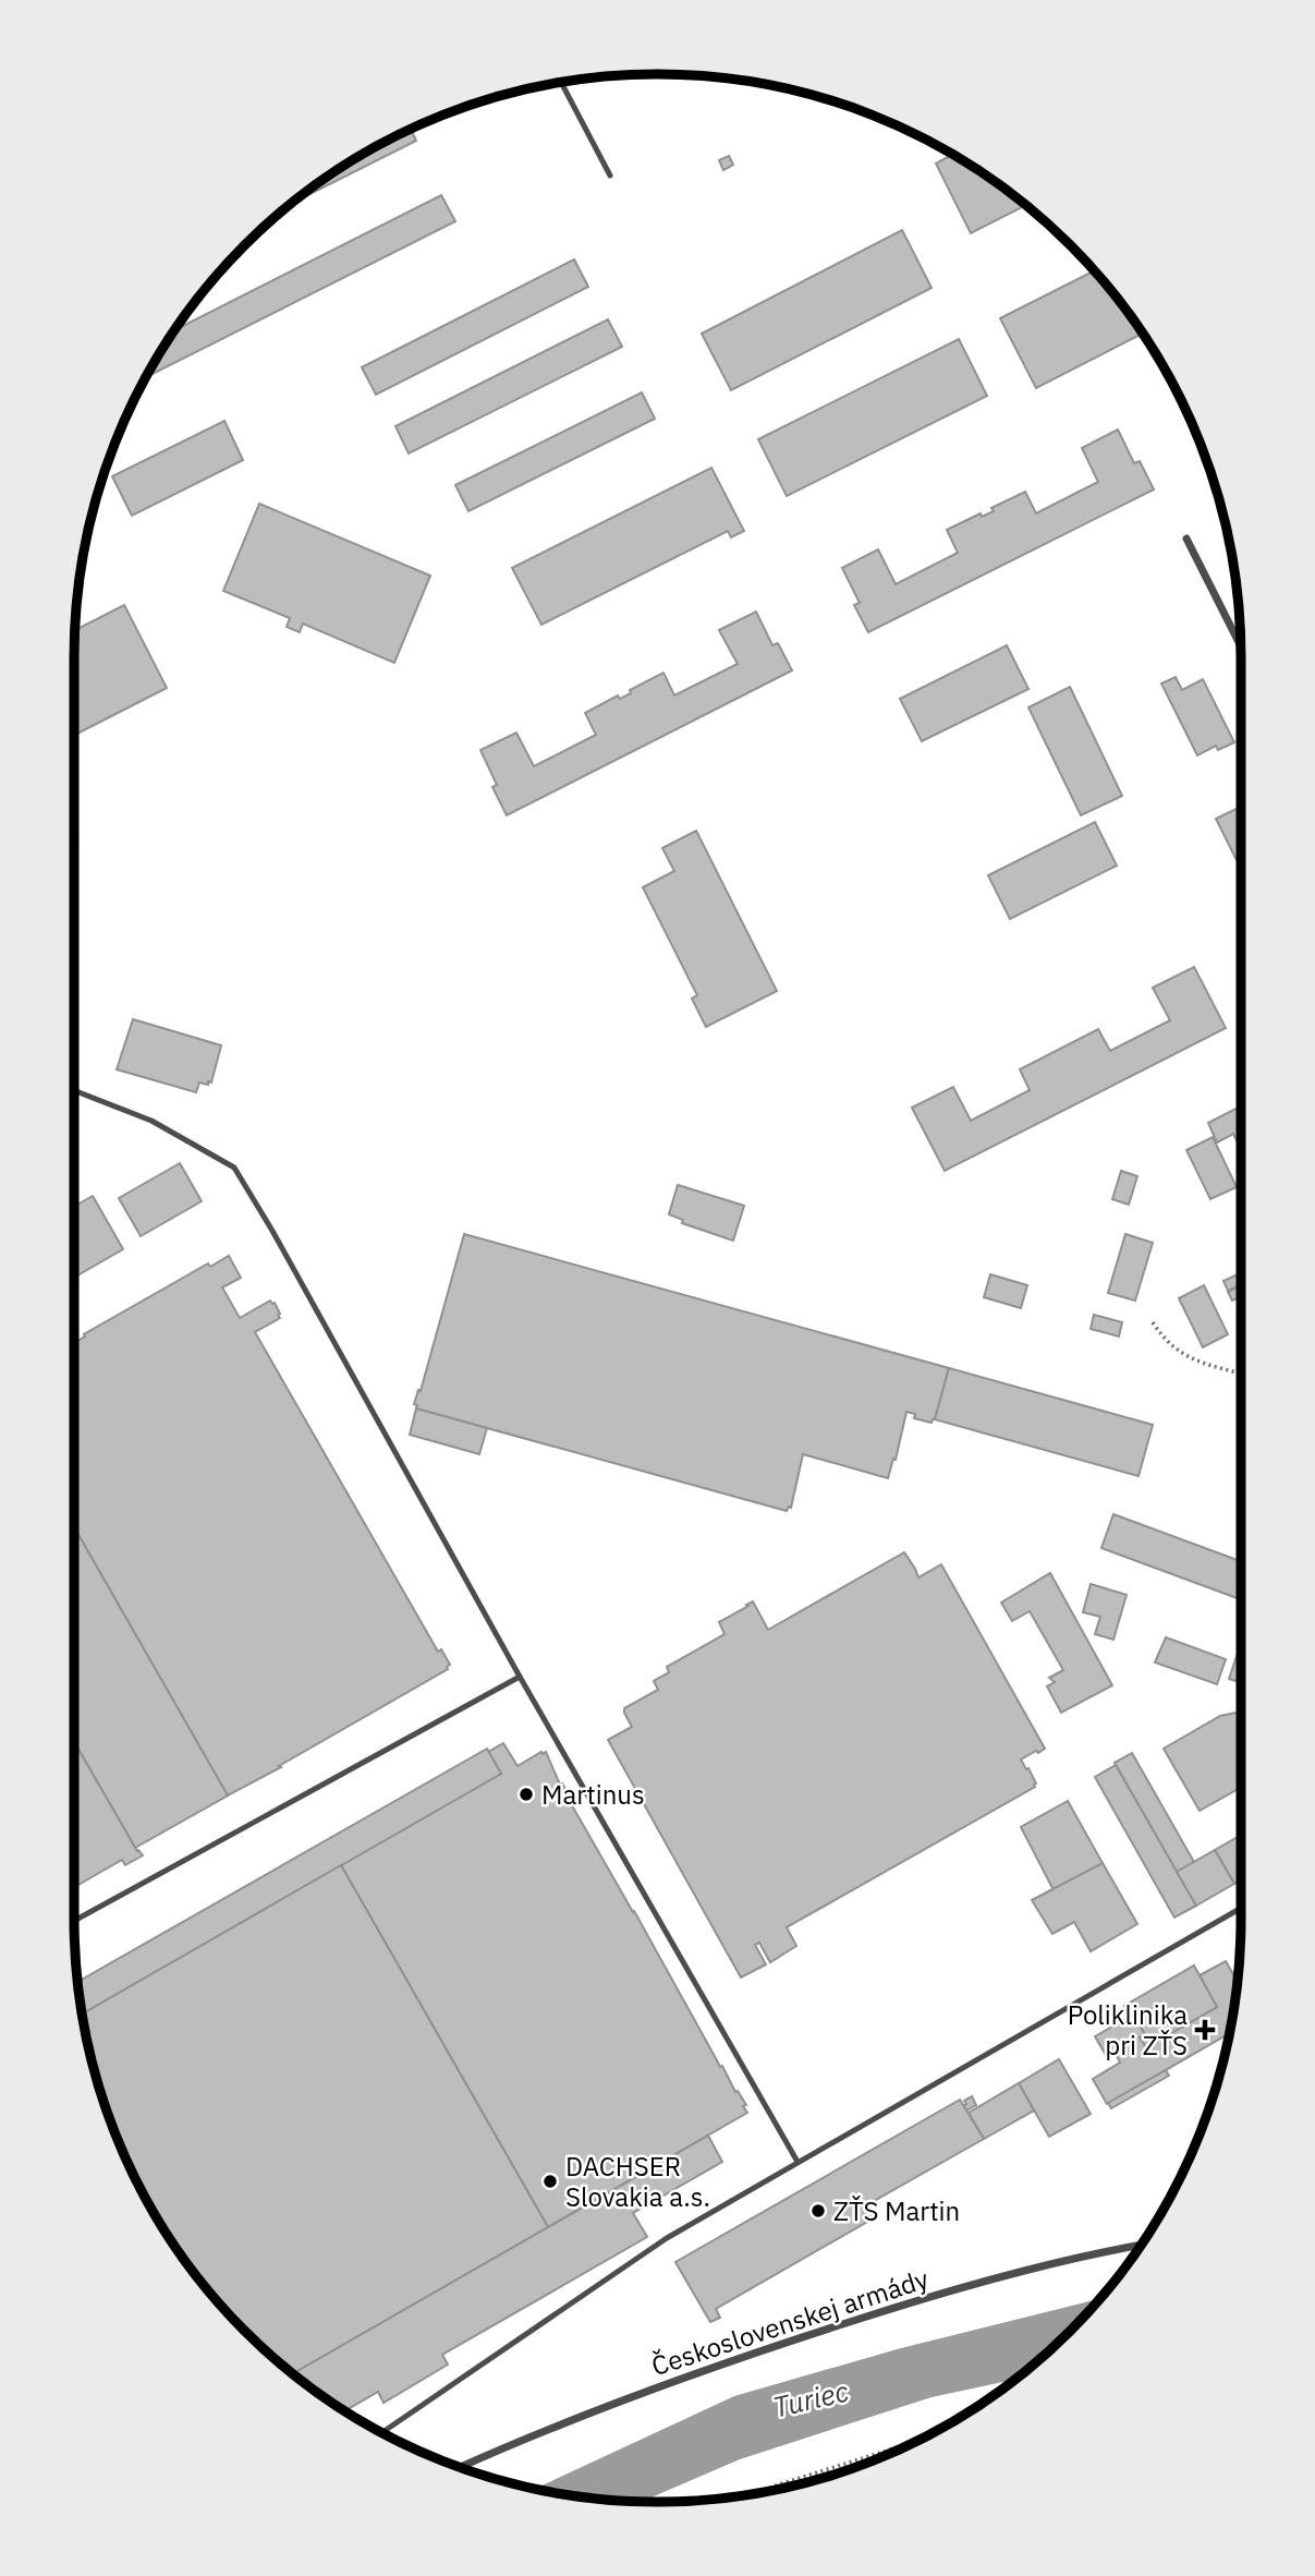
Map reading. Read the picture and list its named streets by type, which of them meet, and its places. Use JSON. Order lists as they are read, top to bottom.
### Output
{
  "streets": {
    "street": ["Československej armády"]
  },
  "water": ["Turiec"],
  "places": {
    "other": ["Martinus", "DACHSER Slovakia a.s.", "ZŤS Martin"],
    "health": ["Poliklinika pri ZŤS"]
  }
}
